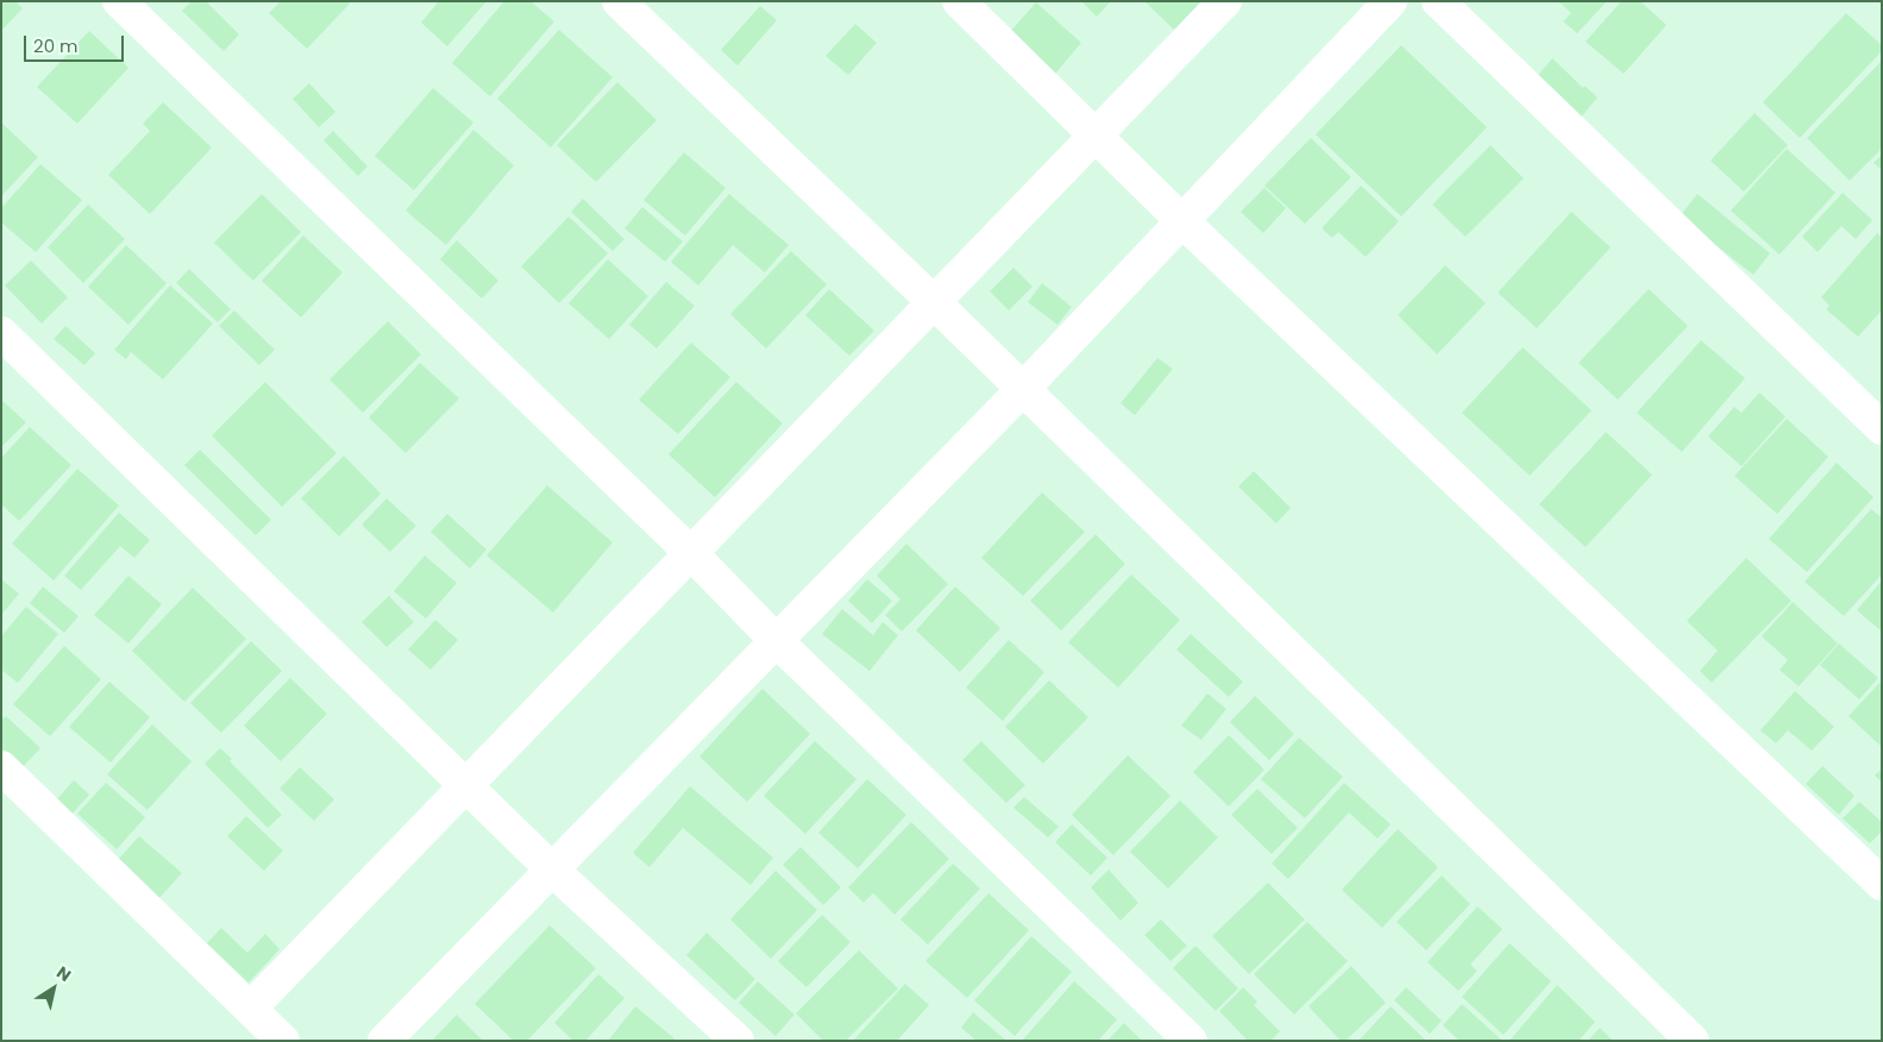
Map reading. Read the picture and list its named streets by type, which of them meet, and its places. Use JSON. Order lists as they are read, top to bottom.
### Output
{
  "scale_bar": "20 m",
  "north": "top right"
}
